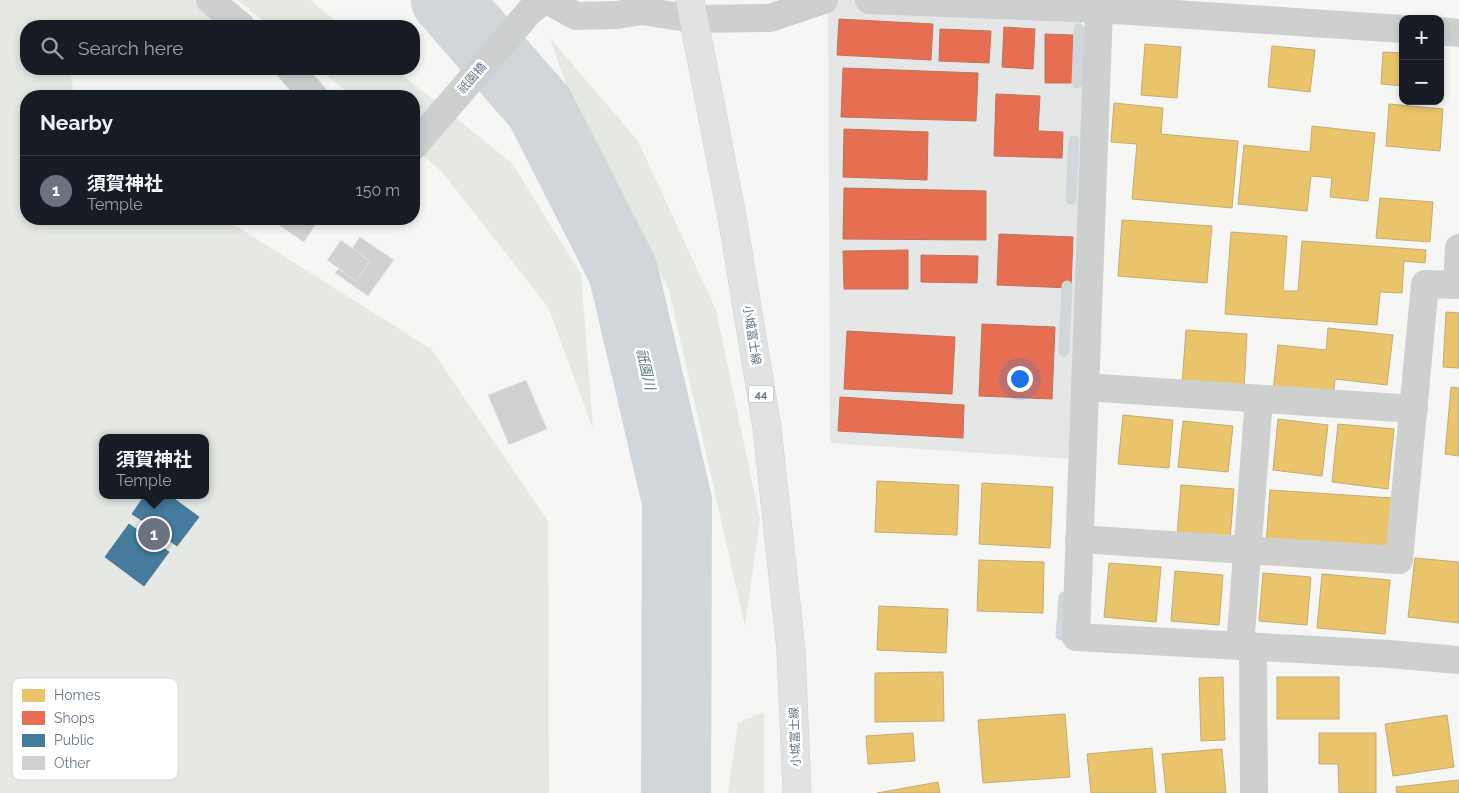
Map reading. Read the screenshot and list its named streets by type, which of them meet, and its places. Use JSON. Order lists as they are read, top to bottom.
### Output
{
  "streets": {
    "main road": ["小城富士線", "44"],
    "street": ["祇園橋"]
  },
  "water": ["祇園川"],
  "legend": [
    "Homes",
    "Shops",
    "Public",
    "Other"
  ],
  "page": {
    "map_buttons": ["+", "−"],
    "search": "Search here",
    "heading": "Nearby",
    "list": [
      {
        "mark": "1",
        "name": "須賀神社",
        "note": "Temple",
        "value": "150 m"
      }
    ],
    "popup": ["須賀神社", "Temple"],
    "pins": "1"
  }
}
